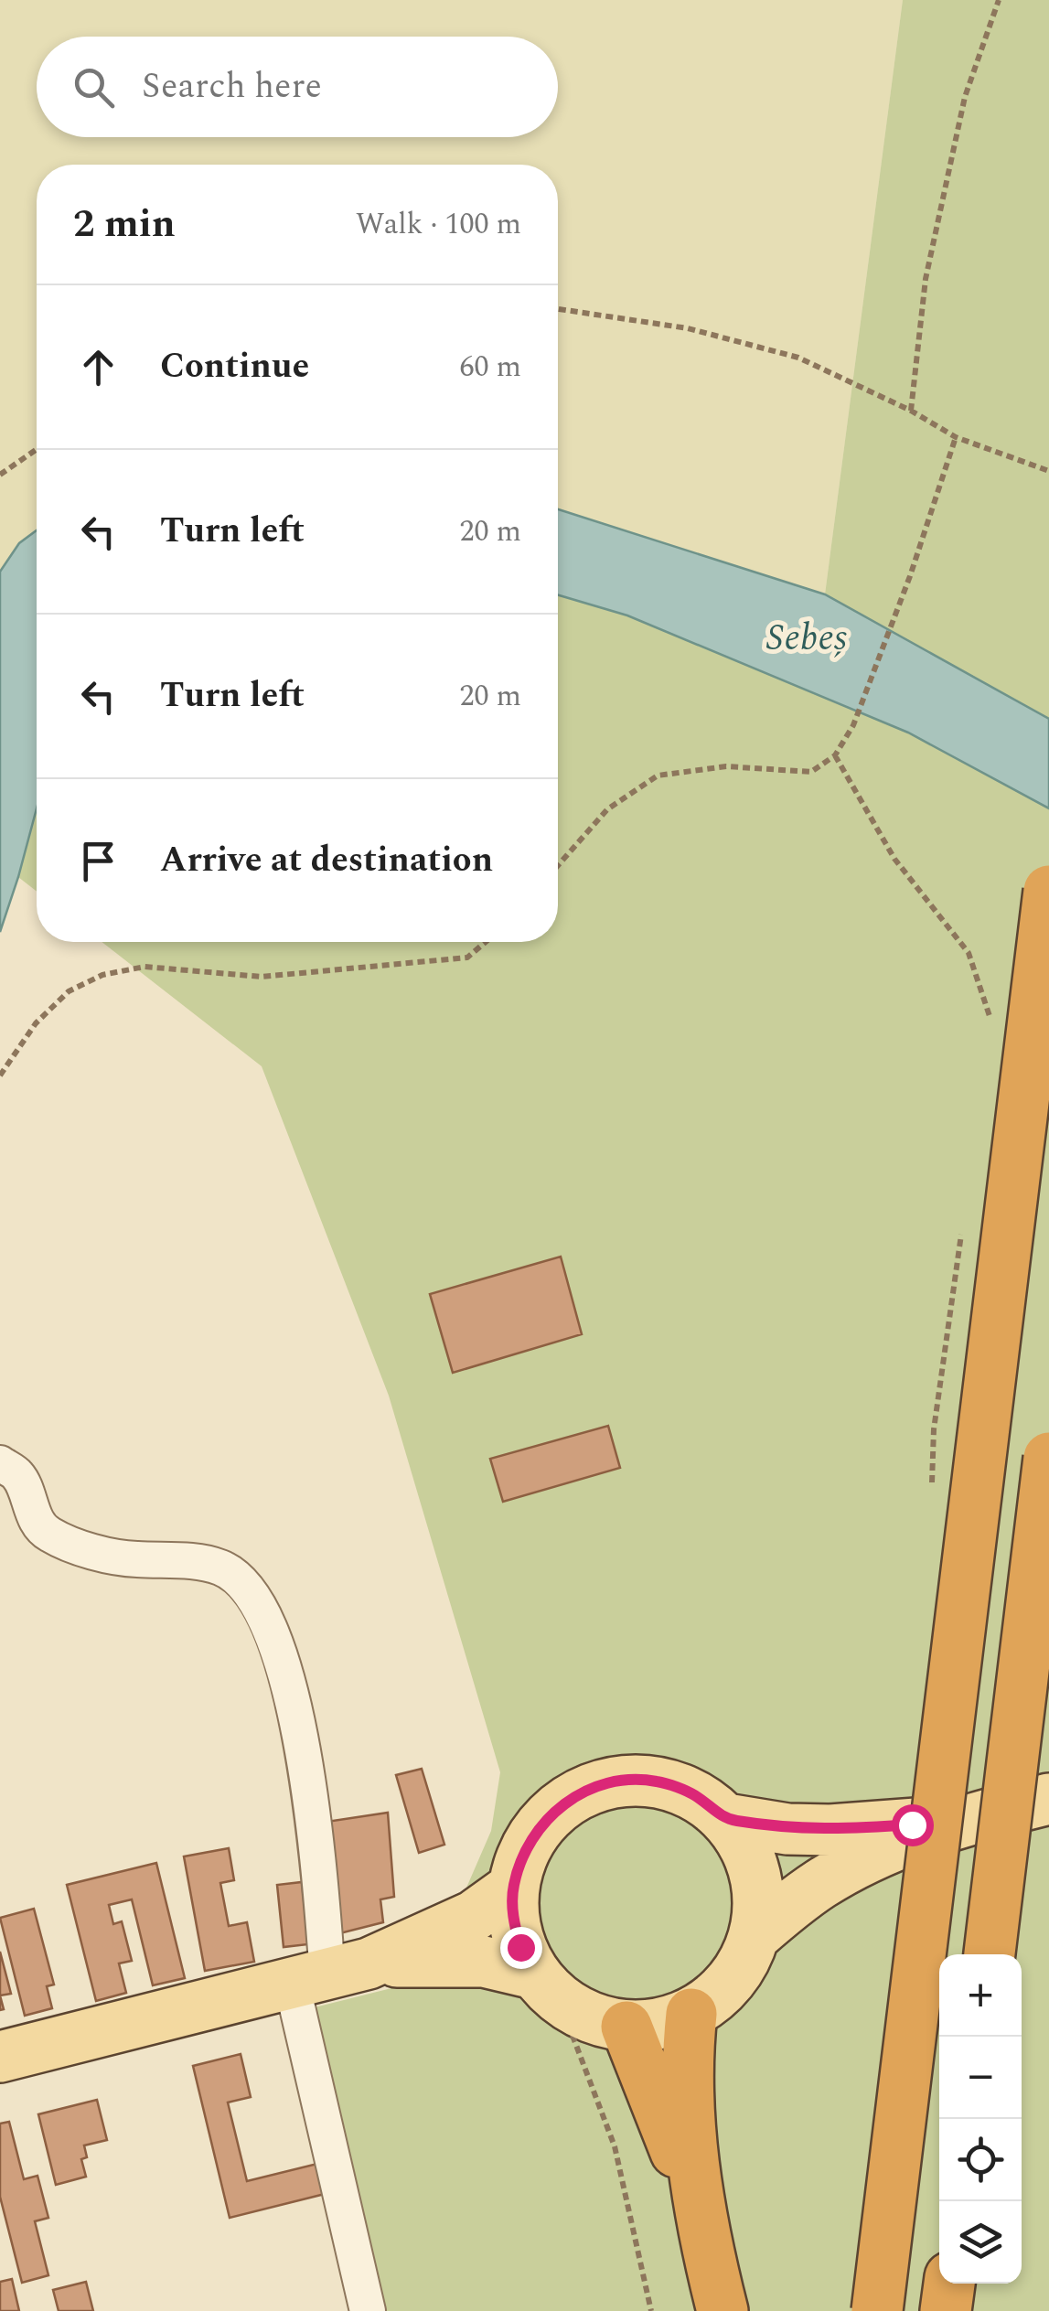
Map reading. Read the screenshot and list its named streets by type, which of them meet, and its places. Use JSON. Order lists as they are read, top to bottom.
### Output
{
  "water": ["Sebeș"],
  "page": {
    "search": "Search here",
    "heading": ["2 min", "Walk · 100 m"],
    "list": [
      ["Continue", "60 m"],
      ["Turn left", "20 m"],
      ["Turn left", "20 m"],
      "Arrive at destination"
    ],
    "map_buttons": ["+", "−"]
  }
}
